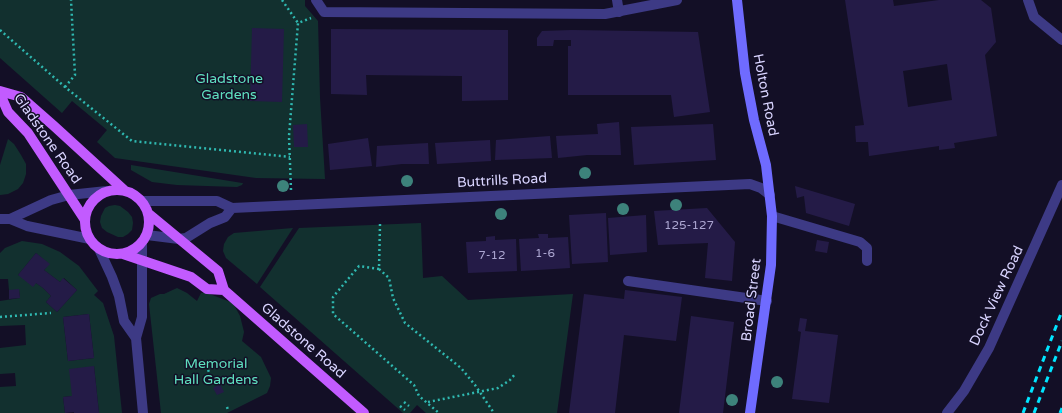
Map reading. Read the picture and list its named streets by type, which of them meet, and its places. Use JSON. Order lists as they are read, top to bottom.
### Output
{
  "streets": {
    "main road": ["Holton Road", "Gladstone Road", "Broad Street"],
    "street": ["Buttrills Road", "Dock View Road"]
  },
  "crossings": [
    ["Holton Road", "Buttrills Road"],
    ["Holton Road", "Broad Street"],
    ["Gladstone Road", "Buttrills Road"],
    ["Buttrills Road", "Broad Street"]
  ],
  "parks": ["Gladstone Gardens", "Memorial Hall Gardens"],
  "house_numbers": ["125-127", "1-6", "7-12"]
}
